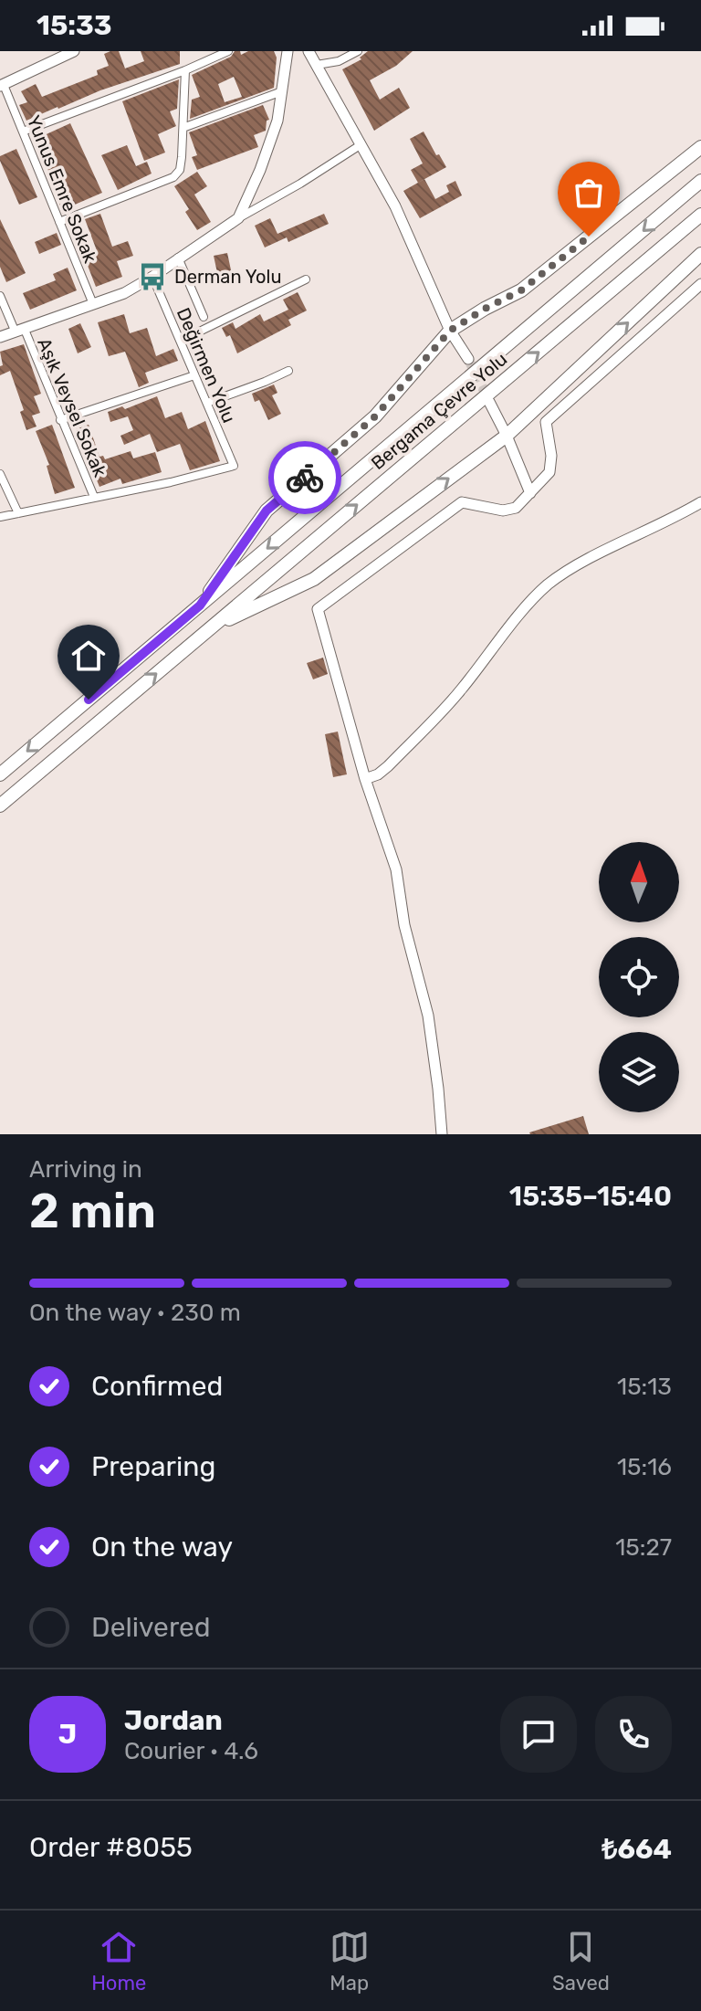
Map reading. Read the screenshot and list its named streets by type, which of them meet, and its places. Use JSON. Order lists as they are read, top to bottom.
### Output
{
  "streets": {
    "highway": ["Bergama Çevre Yolu"],
    "street": ["Yunus Emre Sokak", "Değirmen Yolu", "Aşık Veysel Sokak"]
  },
  "crossings": [
    ["Değirmen Yolu", "Aşık Veysel Sokak"]
  ],
  "places": {
    "bus stop": ["Derman Yolu"]
  },
  "north": "top",
  "page": {
    "status": "15:33",
    "heading": ["2 min", "Arriving in", "15:35–15:40"],
    "panel": [
      "Jordan",
      "Courier · 4.6",
      "Order #8055",
      "₺664"
    ],
    "bar": "On the way · 230 m",
    "list": [
      ["Confirmed", "15:13"],
      ["Preparing", "15:16"],
      ["On the way", "15:27"],
      "Delivered"
    ],
    "round": "J",
    "tabs": ["Home", "Map", "Saved"]
  }
}
